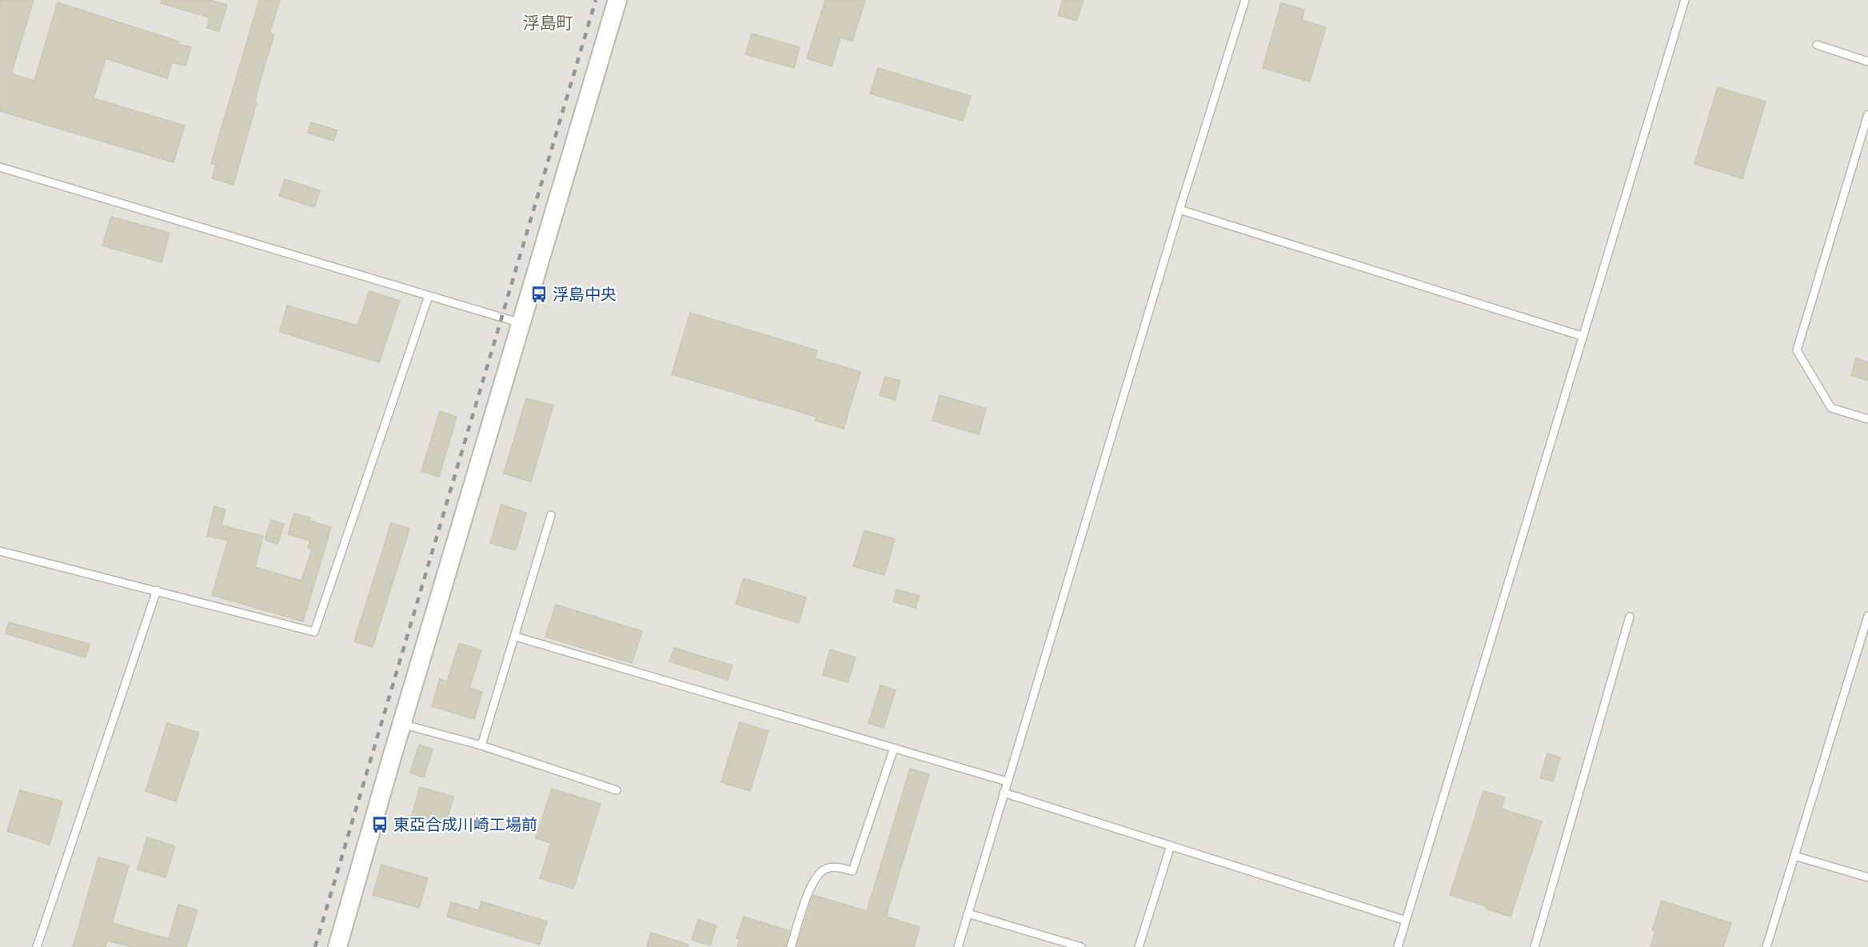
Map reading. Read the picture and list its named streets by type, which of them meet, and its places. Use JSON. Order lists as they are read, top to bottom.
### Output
{
  "districts": ["浮島町"],
  "places": {
    "bus stop": ["浮島中央", "東亞合成川崎工場前"]
  }
}
